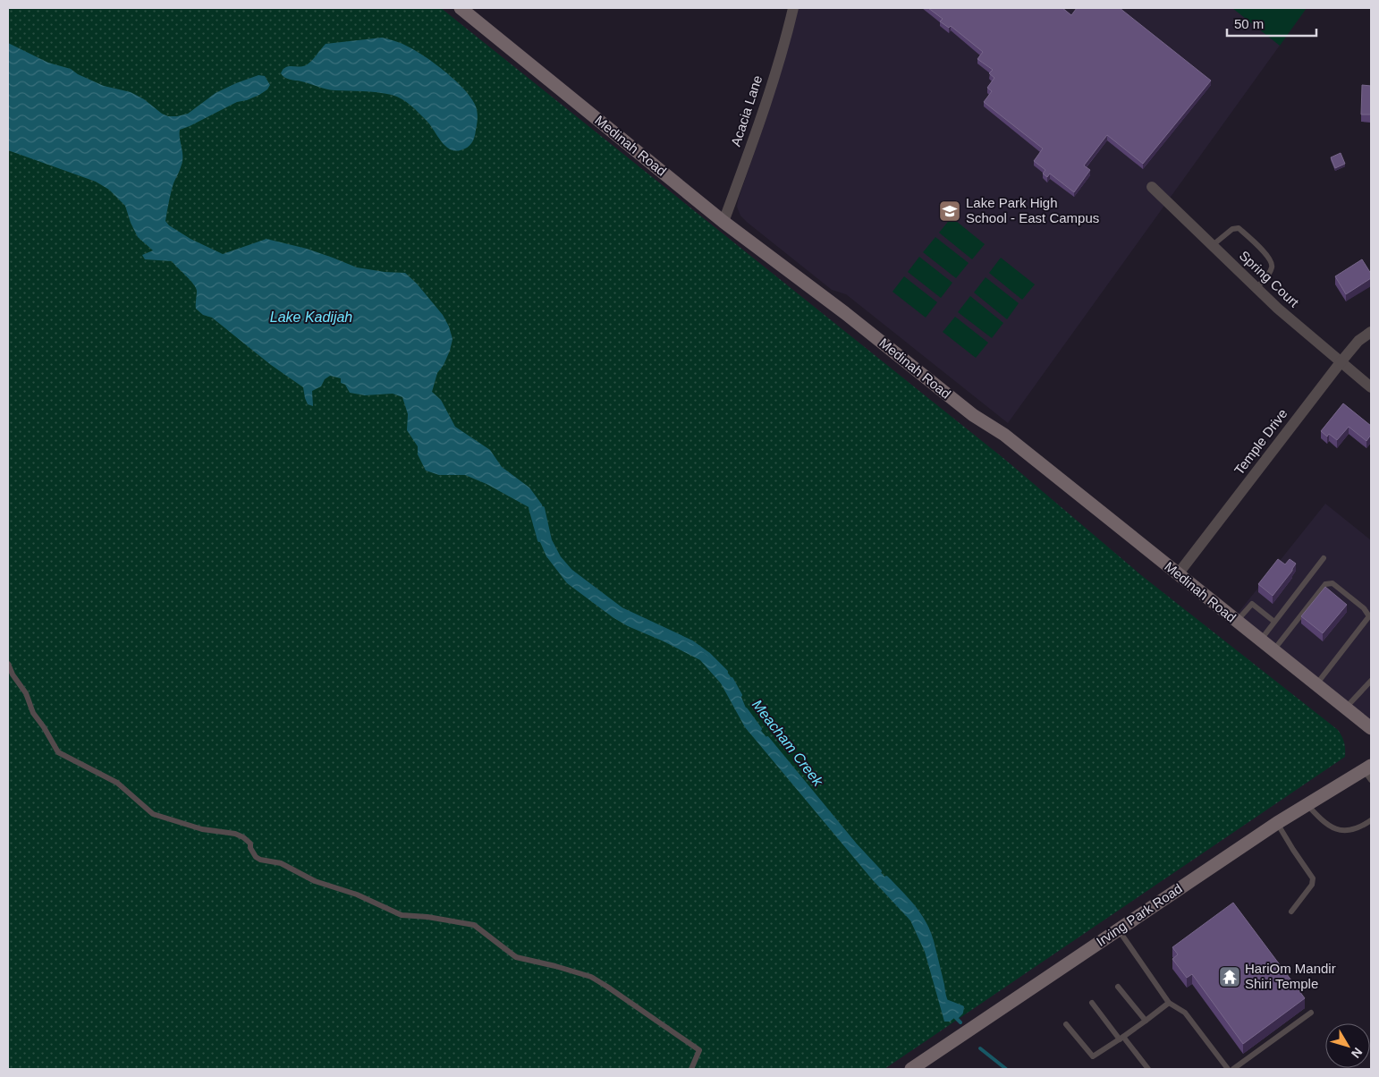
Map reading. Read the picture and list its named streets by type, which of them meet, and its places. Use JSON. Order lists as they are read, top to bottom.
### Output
{
  "streets": {
    "main road": ["Medinah Road", "Irving Park Road"],
    "street": ["Acacia Lane", "Spring Court", "Temple Drive"]
  },
  "crossings": [
    ["Acacia Lane", "Medinah Road"],
    ["Medinah Road", "Temple Drive"],
    ["Spring Court", "Temple Drive"]
  ],
  "water": ["Lake Kadijah", "Meacham Creek"],
  "places": {
    "school or university": ["Lake Park High School - East Campus"],
    "temple": ["HariOm Mandir Shiri Temple"]
  },
  "scale_bar": "50 m",
  "north": "bottom right"
}
